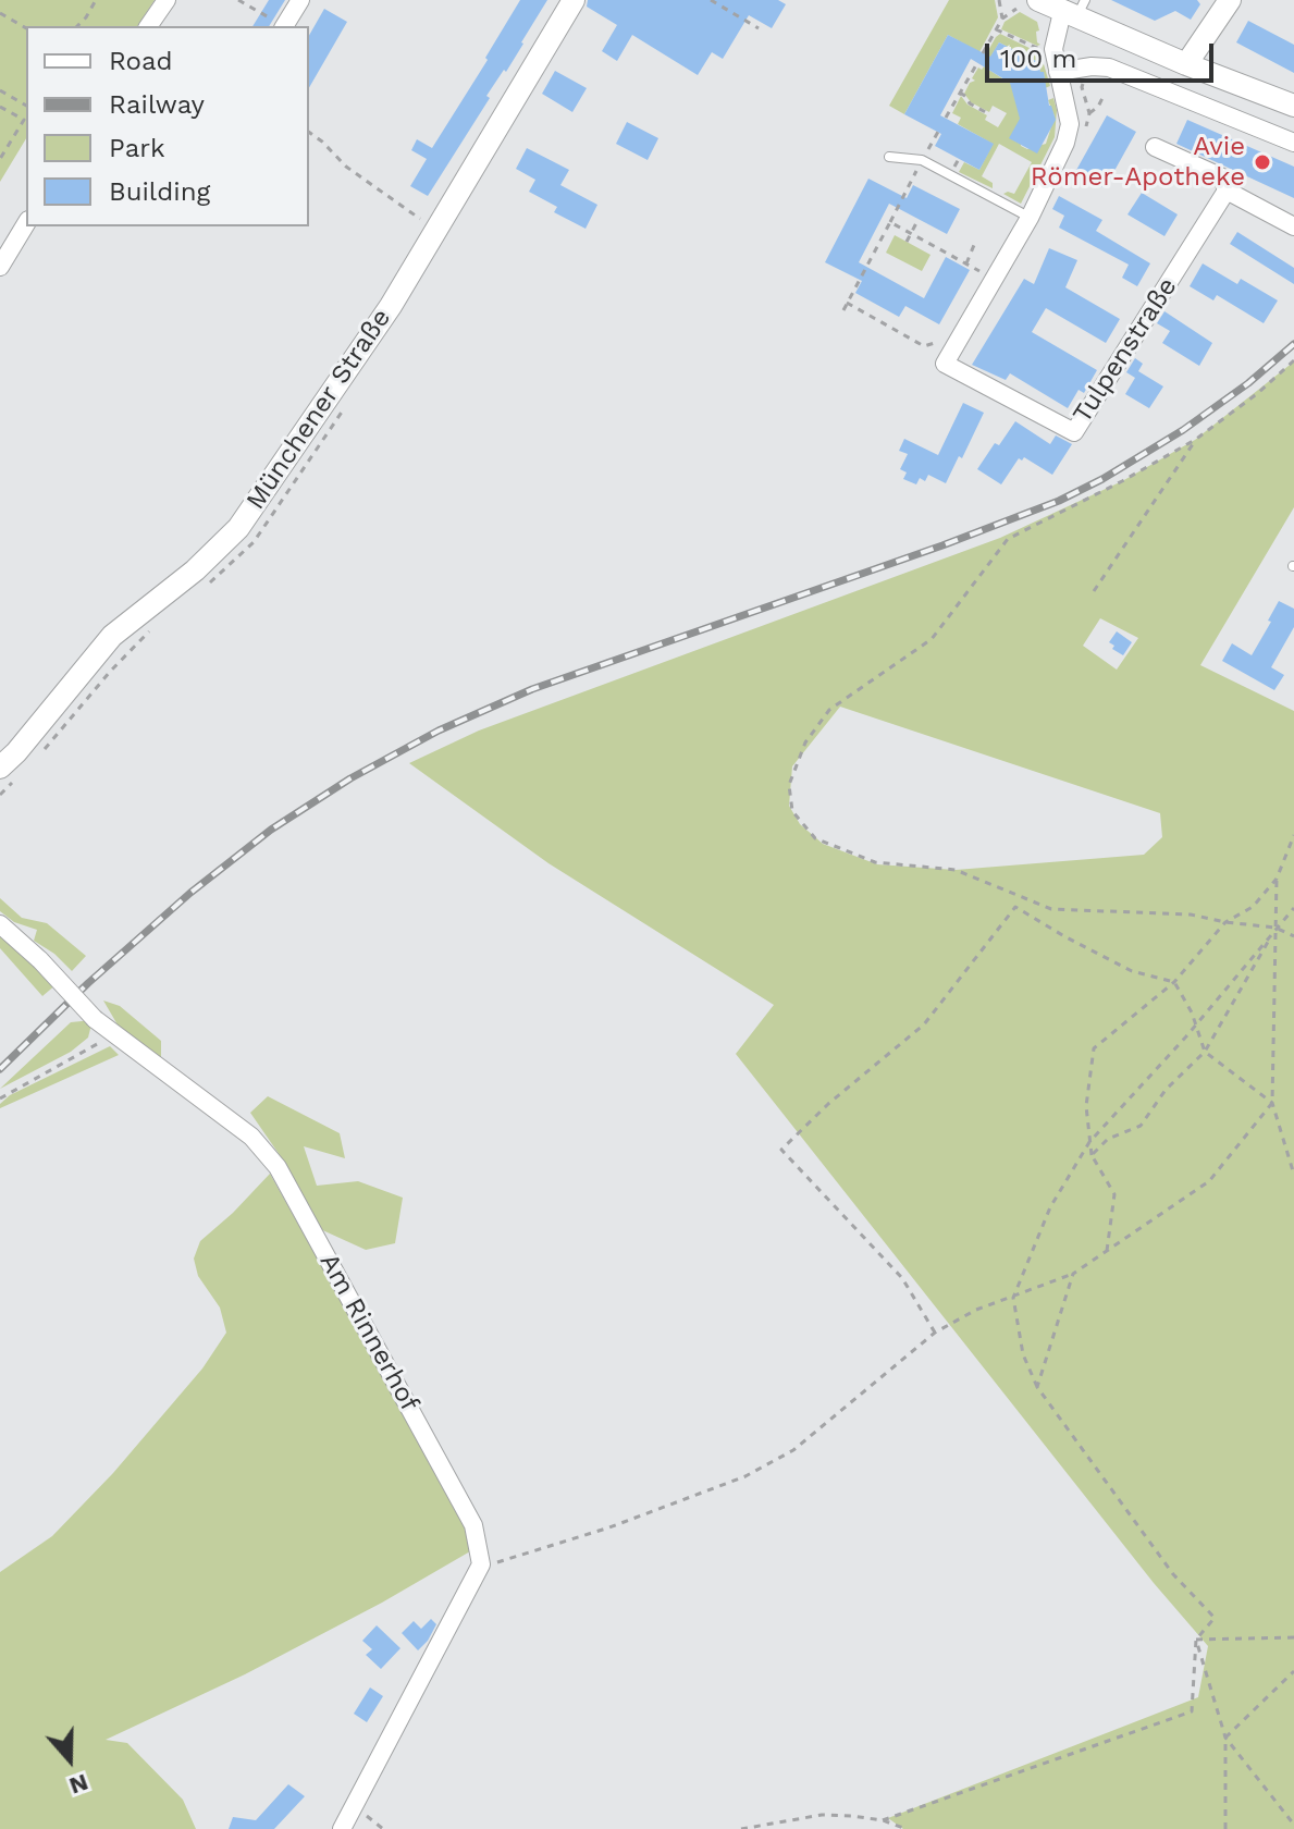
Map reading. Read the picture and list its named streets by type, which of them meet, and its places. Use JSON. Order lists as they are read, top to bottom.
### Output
{
  "streets": {
    "street": ["Tulpenstraße", "Münchener Straße", "Am Rinnerhof"]
  },
  "places": ["Avie Römer-Apotheke"],
  "legend": [
    "Road",
    "Railway",
    "Park",
    "Building"
  ],
  "scale_bar": "100 m",
  "north": "bottom"
}
